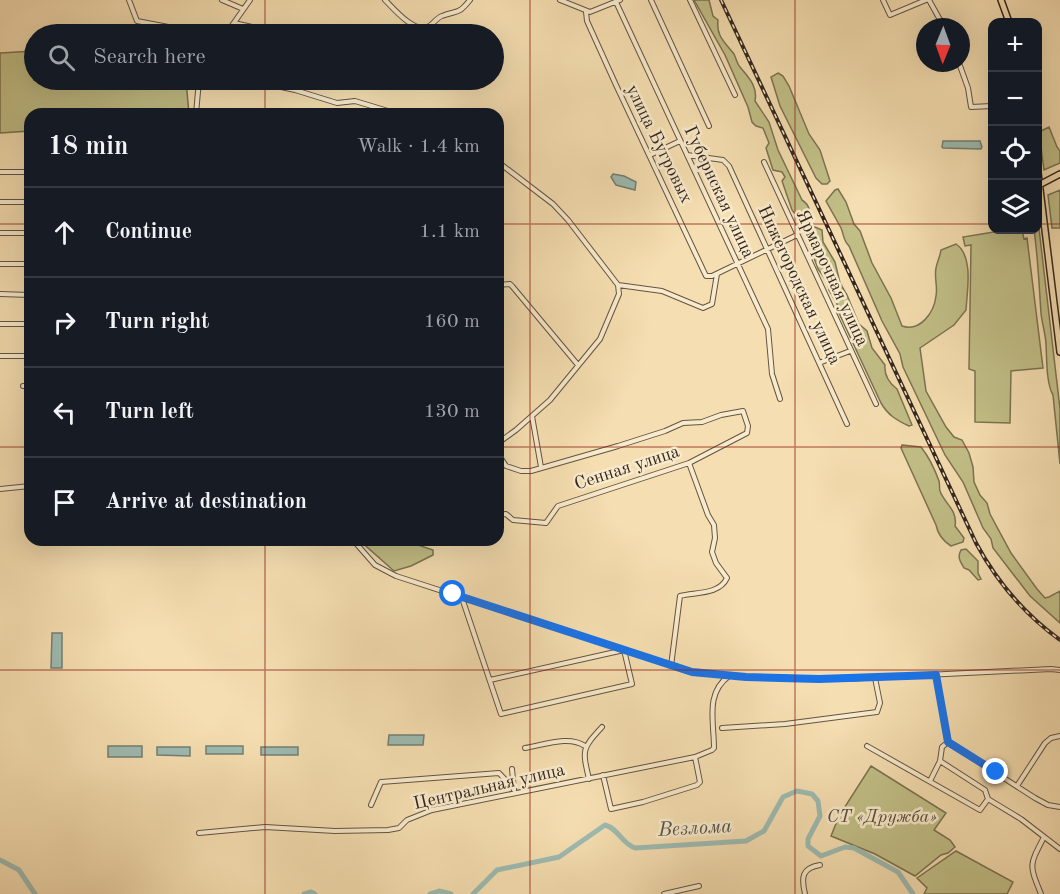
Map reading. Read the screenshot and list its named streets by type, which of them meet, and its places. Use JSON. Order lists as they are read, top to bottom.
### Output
{
  "streets": {
    "street": [
      "улица Бугровых",
      "Губернская улица",
      "Ярмарочная улица",
      "Нижегородская улица",
      "Сенная улица",
      "Центральная улица"
    ]
  },
  "crossings": [
    ["Губернская улица", "Нижегородская улица"]
  ],
  "water": ["Везлома"],
  "parks": ["СТ «Дружба»"],
  "north": "bottom",
  "page": {
    "map_buttons": ["+", "−"],
    "search": "Search here",
    "heading": ["18 min", "Walk · 1.4 km"],
    "list": [
      ["Continue", "1.1 km"],
      ["Turn right", "160 m"],
      ["Turn left", "130 m"],
      "Arrive at destination"
    ]
  }
}
